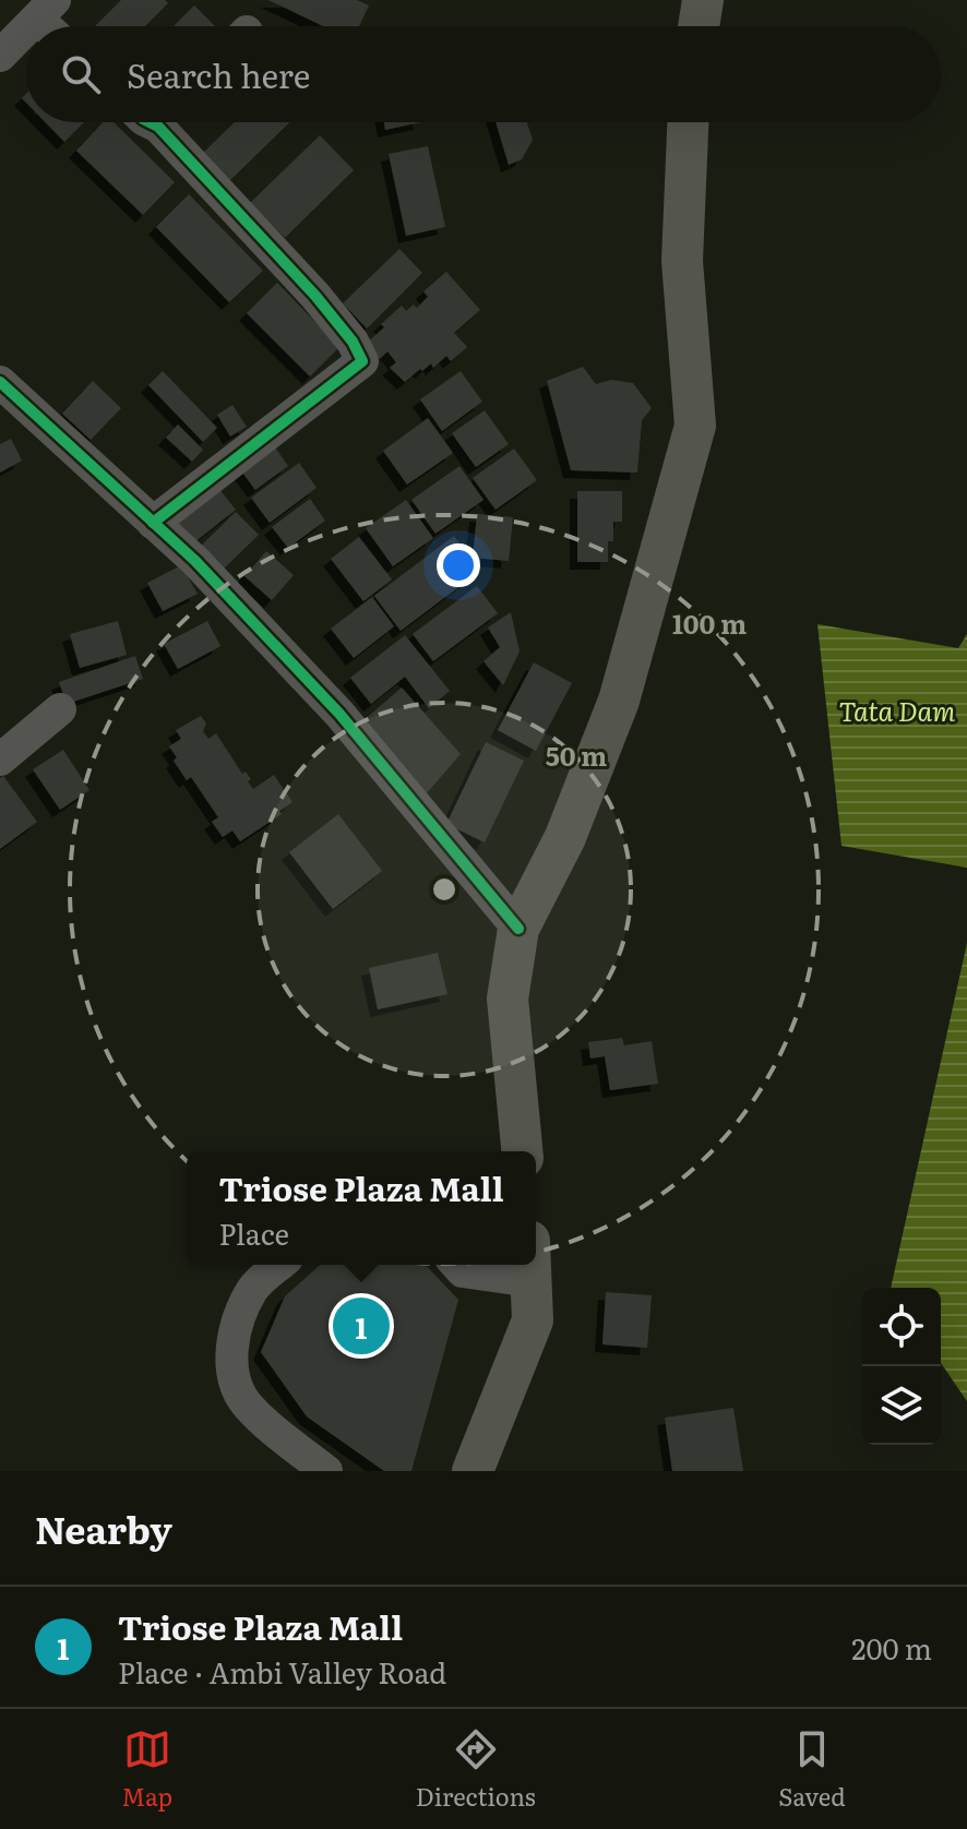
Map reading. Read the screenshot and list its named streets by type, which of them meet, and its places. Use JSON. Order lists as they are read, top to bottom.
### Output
{
  "water": ["Tata Dam"],
  "page": {
    "search": "Search here",
    "popup": ["Triose Plaza Mall", "Place"],
    "pins": "1",
    "heading": "Nearby",
    "list": [
      {
        "mark": "1",
        "name": "Triose Plaza Mall",
        "note": "Place · Ambi Valley Road",
        "value": "200 m"
      }
    ],
    "nav": ["Map", "Directions", "Saved"]
  },
  "rings": ["100 m", "50 m"]
}
